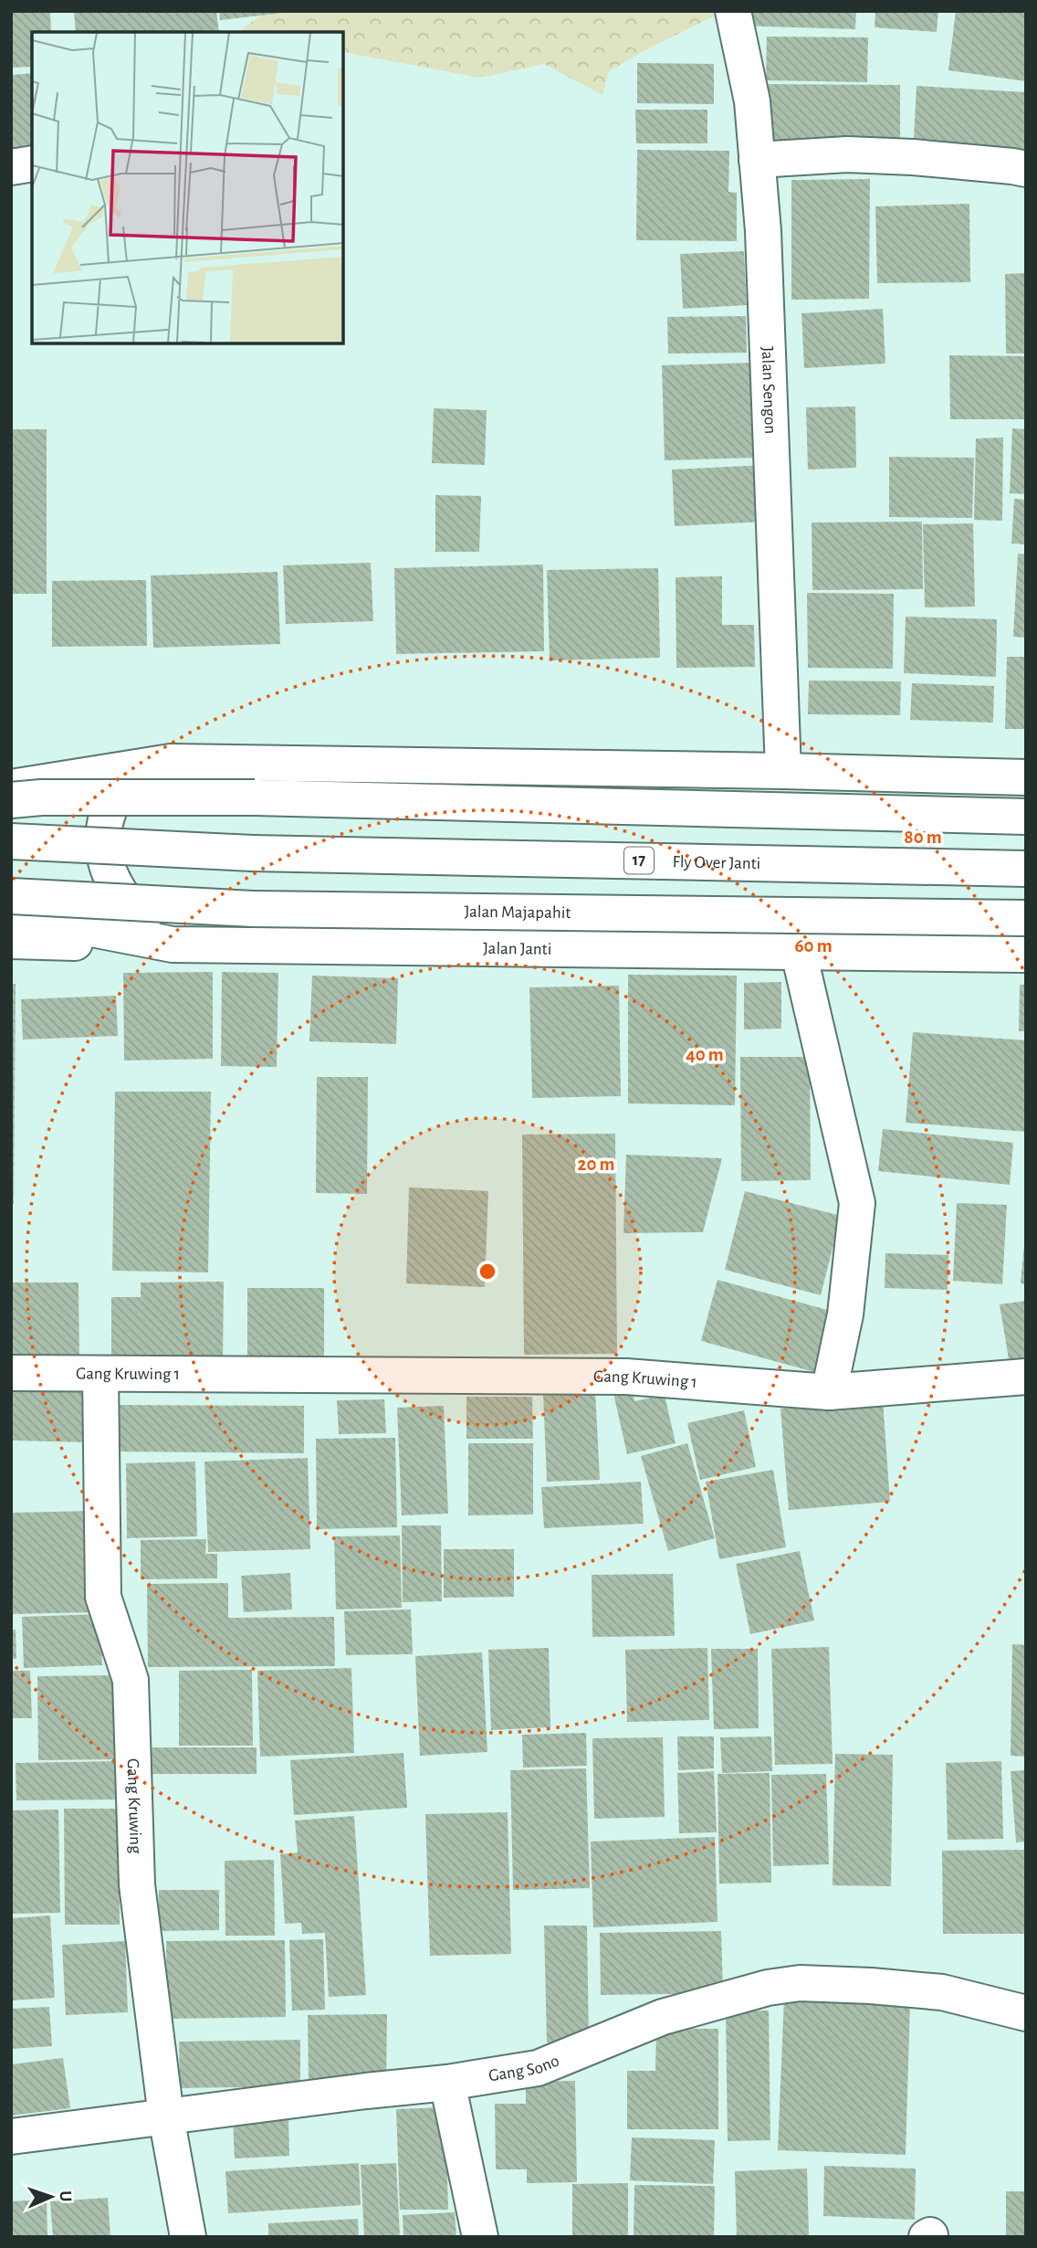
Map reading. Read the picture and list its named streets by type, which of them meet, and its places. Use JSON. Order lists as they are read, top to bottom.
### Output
{
  "streets": {
    "main road": [
      "Jalan Sengon",
      "17",
      "Fly Over Janti",
      "Jalan Majapahit",
      "Jalan Janti",
      "Gang Kruwing 1",
      "Gang Kruwing",
      "Gang Sono"
    ]
  },
  "crossings": [
    ["Gang Kruwing 1", "Gang Kruwing"],
    ["Gang Kruwing", "Gang Sono"]
  ],
  "north": "right",
  "rings": [
    "80 m",
    "60 m",
    "40 m",
    "20 m"
  ]
}
